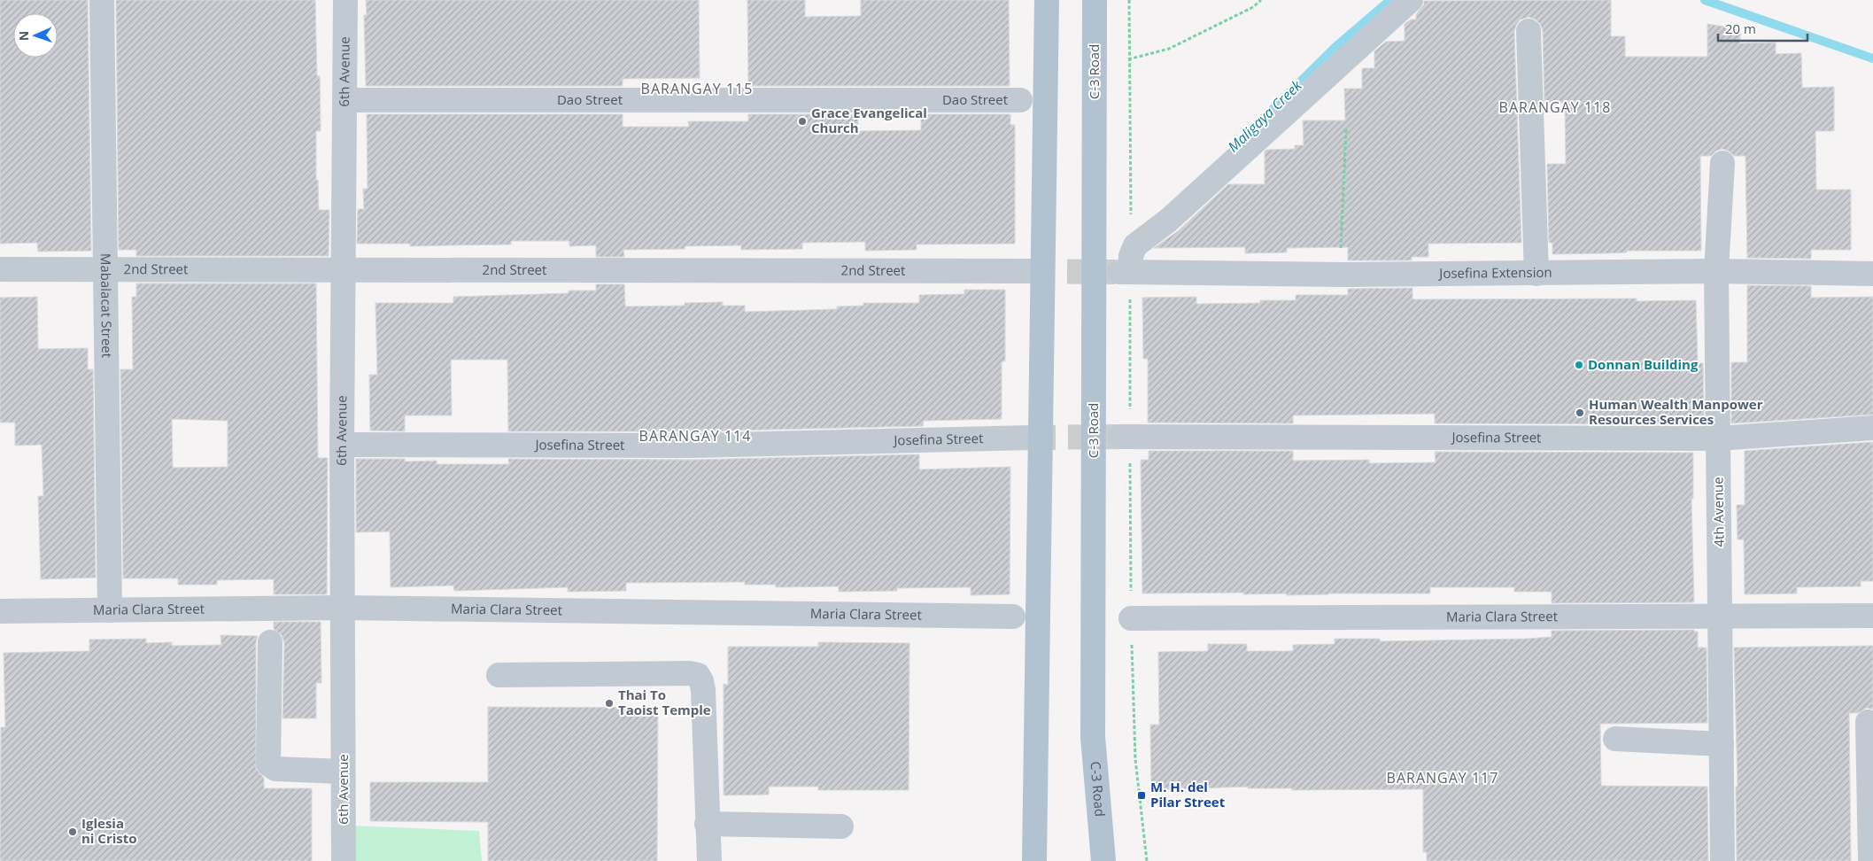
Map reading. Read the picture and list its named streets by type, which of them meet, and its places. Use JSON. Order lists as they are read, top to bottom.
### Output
{
  "streets": {
    "main road": ["C-3 Road"],
    "street": [
      "6th Avenue",
      "Dao Street",
      "2nd Street",
      "Josefina Extension",
      "Mabalacat Street",
      "Josefina Street",
      "4th Avenue",
      "Maria Clara Street"
    ]
  },
  "crossings": [
    ["6th Avenue", "Dao Street"],
    ["6th Avenue", "2nd Street"],
    ["6th Avenue", "Josefina Street"],
    ["6th Avenue", "Maria Clara Street"],
    ["2nd Street", "Mabalacat Street"],
    ["Josefina Extension", "4th Avenue"],
    ["Mabalacat Street", "Maria Clara Street"],
    ["Josefina Street", "4th Avenue"],
    ["4th Avenue", "Maria Clara Street"]
  ],
  "districts": [
    "BARANGAY 115",
    "BARANGAY 118",
    "BARANGAY 114",
    "BARANGAY 117"
  ],
  "water": ["Maligaya Creek"],
  "places": {
    "other": [
      "Grace Evangelical Church",
      "Donnan Building",
      "Human Wealth Manpower Resources Services",
      "Thai To Taoist Temple",
      "Iglesia ni Cristo"
    ],
    "transit": ["M. H. del Pilar Street"]
  },
  "scale_bar": "20 m",
  "north": "left"
}
